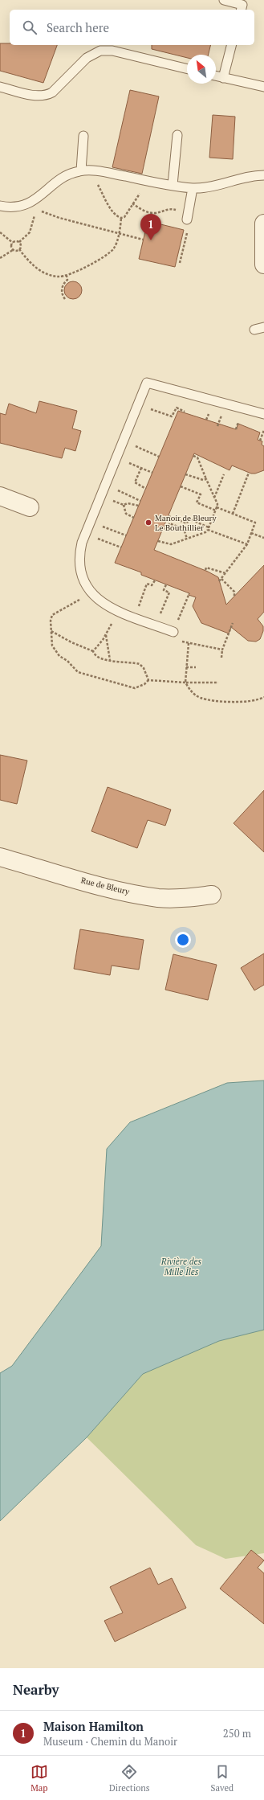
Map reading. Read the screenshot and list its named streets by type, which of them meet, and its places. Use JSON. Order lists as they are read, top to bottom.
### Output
{
  "streets": {
    "street": ["Rue de Bleury"]
  },
  "water": ["Rivière des Mille Îles"],
  "places": ["Manoir de Bleury Le Bouthillier"],
  "north": "top left",
  "page": {
    "search": "Search here",
    "pins": "1",
    "heading": "Nearby",
    "list": [
      {
        "mark": "1",
        "name": "Maison Hamilton",
        "note": "Museum · Chemin du Manoir",
        "value": "250 m"
      }
    ],
    "nav": ["Map", "Directions", "Saved"]
  }
}
